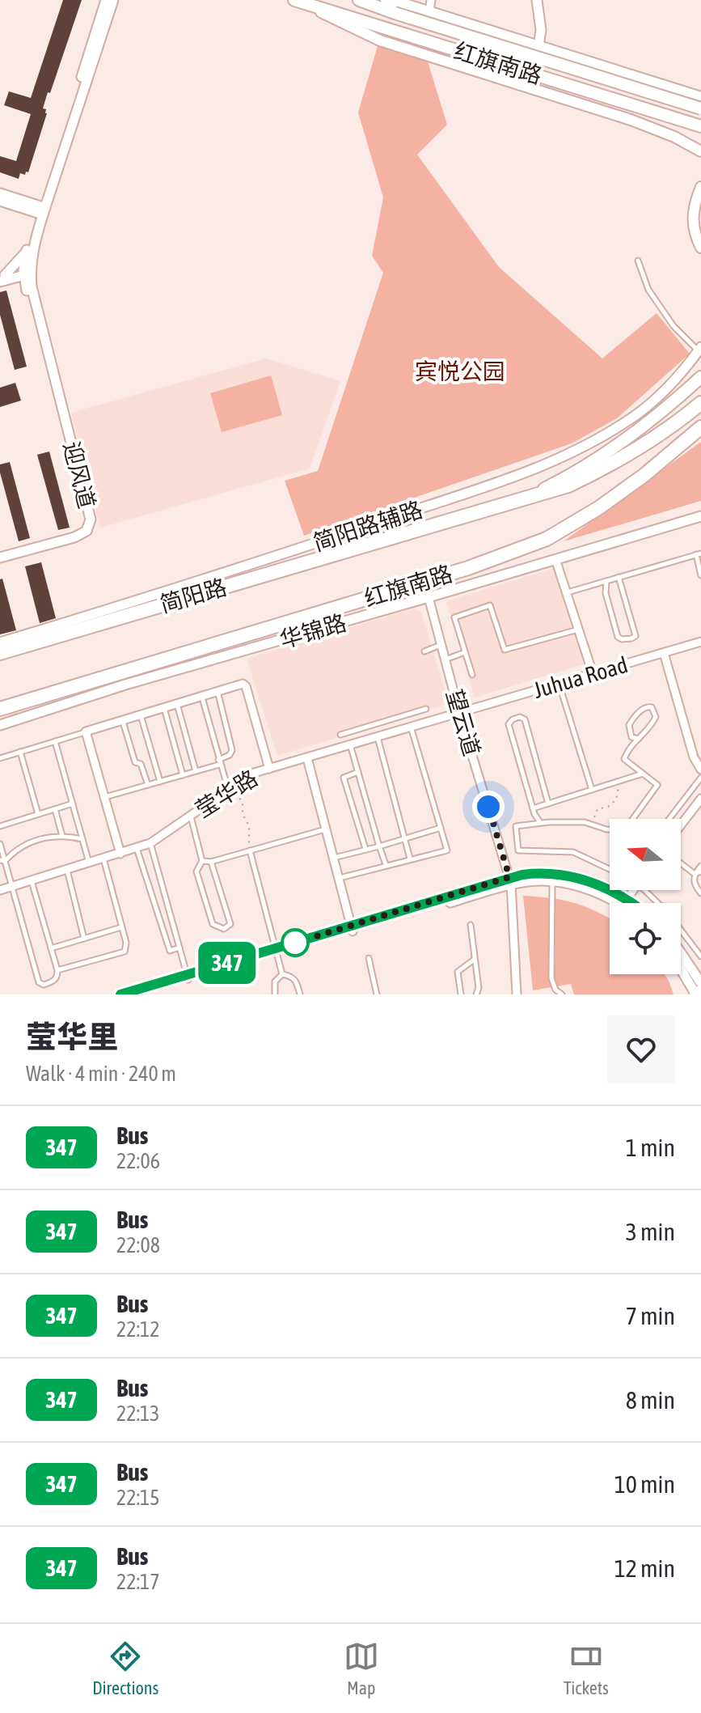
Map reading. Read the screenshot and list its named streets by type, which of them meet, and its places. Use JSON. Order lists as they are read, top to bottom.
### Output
{
  "streets": {
    "highway": ["红旗南路", "简阳路"],
    "street": [
      "迎风道",
      "简阳路辅路",
      "华锦路",
      "Juhua Road",
      "望云道",
      "莹华路"
    ]
  },
  "crossings": [
    ["华锦路", "望云道"],
    ["Juhua Road", "望云道"],
    ["Juhua Road", "莹华路"],
    ["望云道", "莹华路"]
  ],
  "parks": ["宾悦公园"],
  "lines": ["bus line 347"],
  "north": "left",
  "page": {
    "on_map": "347",
    "heading": ["莹华里", "Walk · 4 min · 240 m"],
    "list": [
      {
        "mark": "347",
        "name": "Bus",
        "note": "22:06",
        "value": "1 min"
      },
      {
        "mark": "347",
        "name": "Bus",
        "note": "22:08",
        "value": "3 min"
      },
      {
        "mark": "347",
        "name": "Bus",
        "note": "22:12",
        "value": "7 min"
      },
      {
        "mark": "347",
        "name": "Bus",
        "note": "22:13",
        "value": "8 min"
      },
      {
        "mark": "347",
        "name": "Bus",
        "note": "22:15",
        "value": "10 min"
      },
      {
        "mark": "347",
        "name": "Bus",
        "note": "22:17",
        "value": "12 min"
      }
    ],
    "tabs": ["Directions", "Map", "Tickets"]
  }
}
